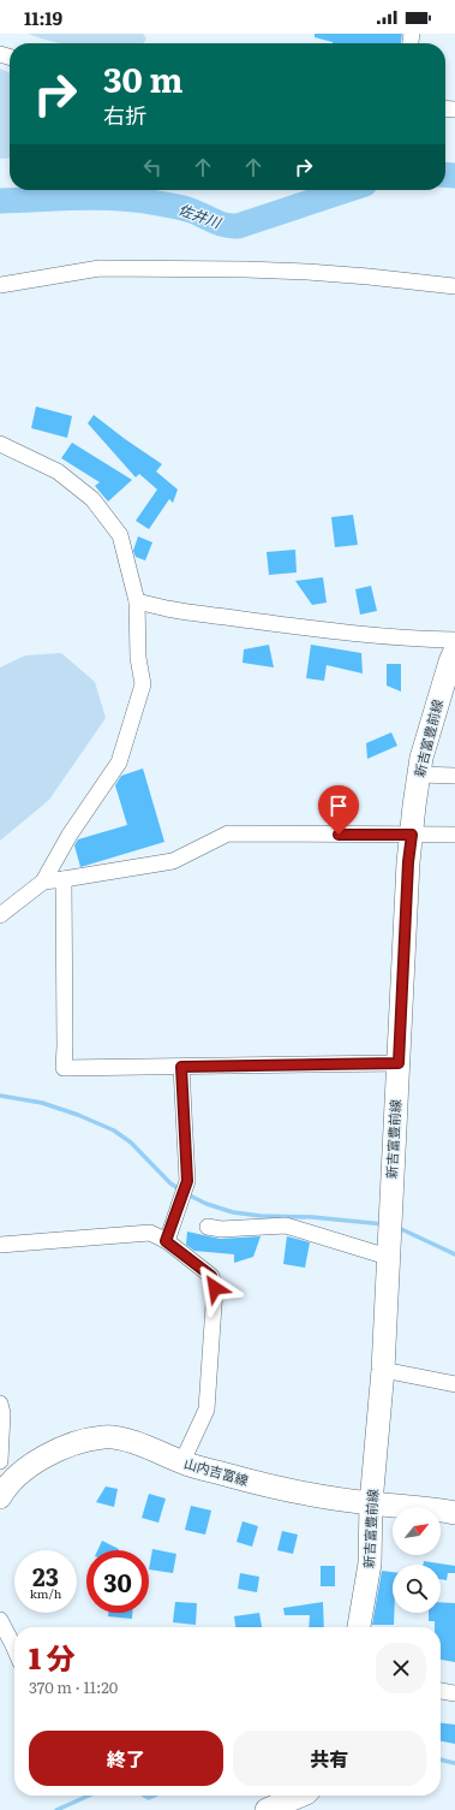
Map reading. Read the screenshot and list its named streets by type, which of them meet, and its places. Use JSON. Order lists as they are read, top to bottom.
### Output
{
  "streets": {
    "main road": ["新吉富豊前線", "山内吉富線"]
  },
  "crossings": [
    ["新吉富豊前線", "山内吉富線"]
  ],
  "water": ["佐井川"],
  "north": "top right",
  "page": {
    "status": "11:19",
    "turn": ["30 m", "右折"],
    "speed": "23 km/h",
    "limit": "30",
    "heading": ["1 分", "370 m · 11:20"],
    "buttons": ["終了", "共有"]
  }
}
